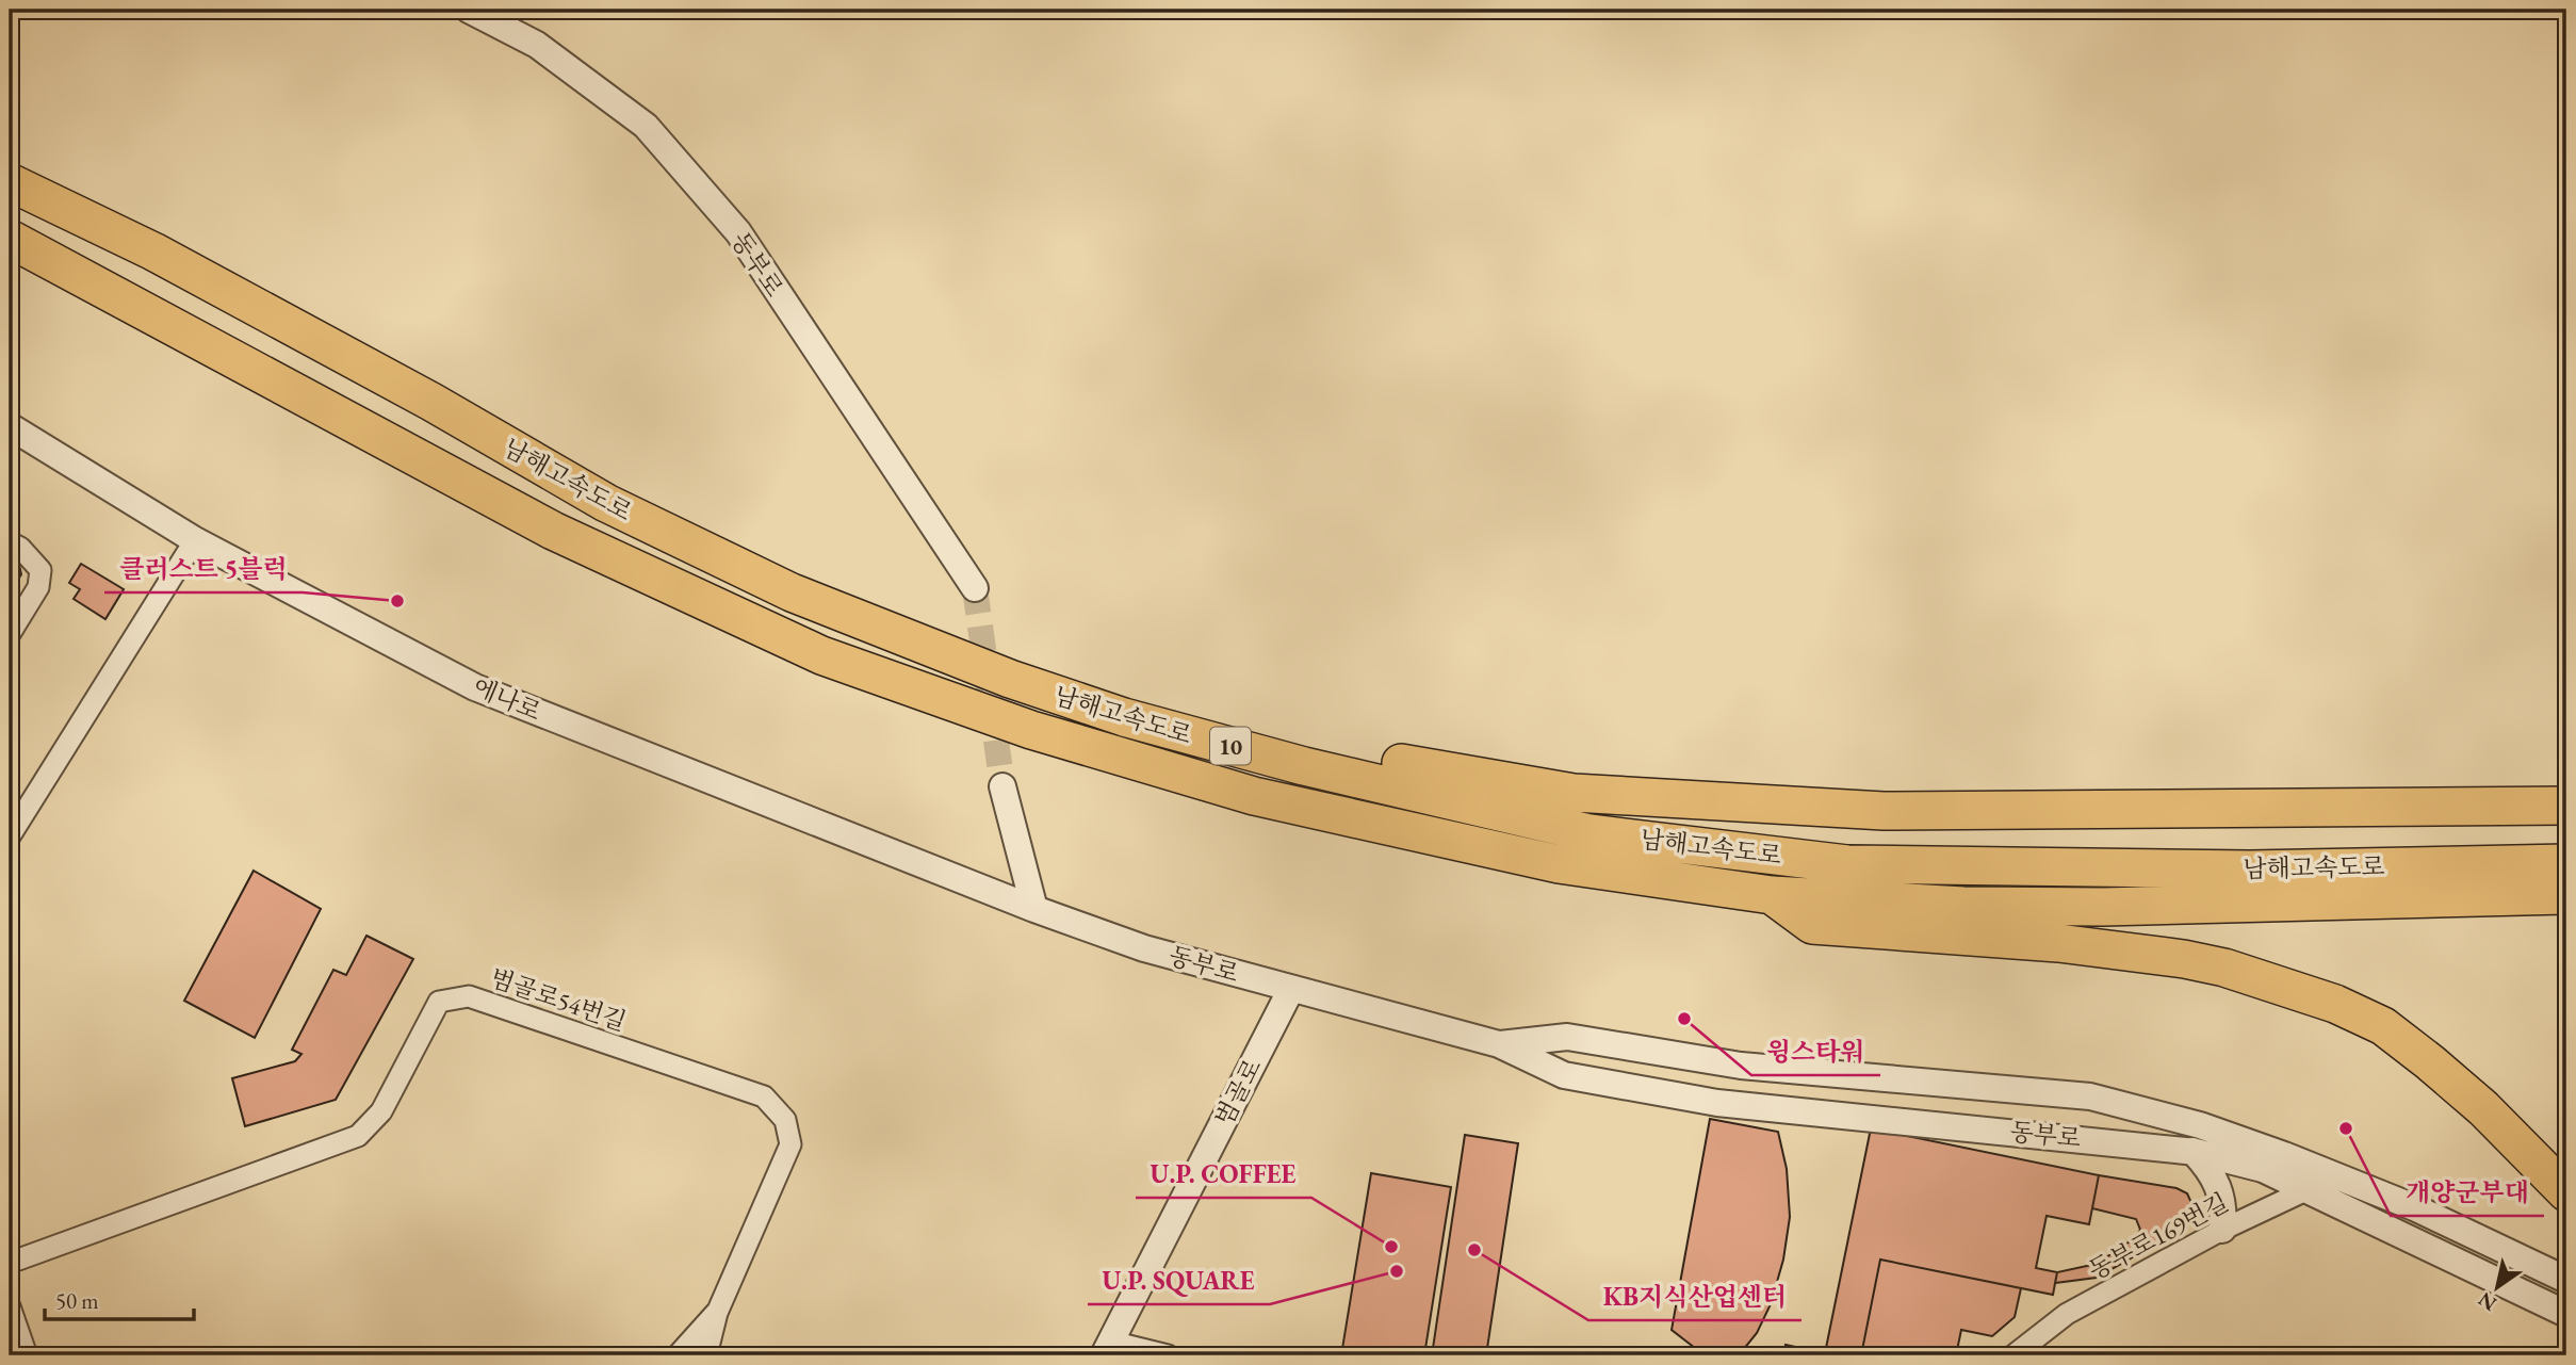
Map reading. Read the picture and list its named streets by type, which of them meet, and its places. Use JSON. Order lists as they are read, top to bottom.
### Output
{
  "streets": {
    "highway": ["남해고속도로", "10"],
    "street": [
      "동부로",
      "에나로",
      "범골로54번길",
      "범골로",
      "동부로169번길"
    ]
  },
  "crossings": [
    ["동부로", "에나로"],
    ["동부로", "범골로"],
    ["동부로", "동부로169번길"]
  ],
  "places": [
    "클러스트 5블럭",
    "윙스타워",
    "개양군부대",
    "U.P. COFFEE",
    "KB지식산업센터",
    "U.P. SQUARE"
  ],
  "scale_bar": "50 m",
  "north": "bottom left"
}
